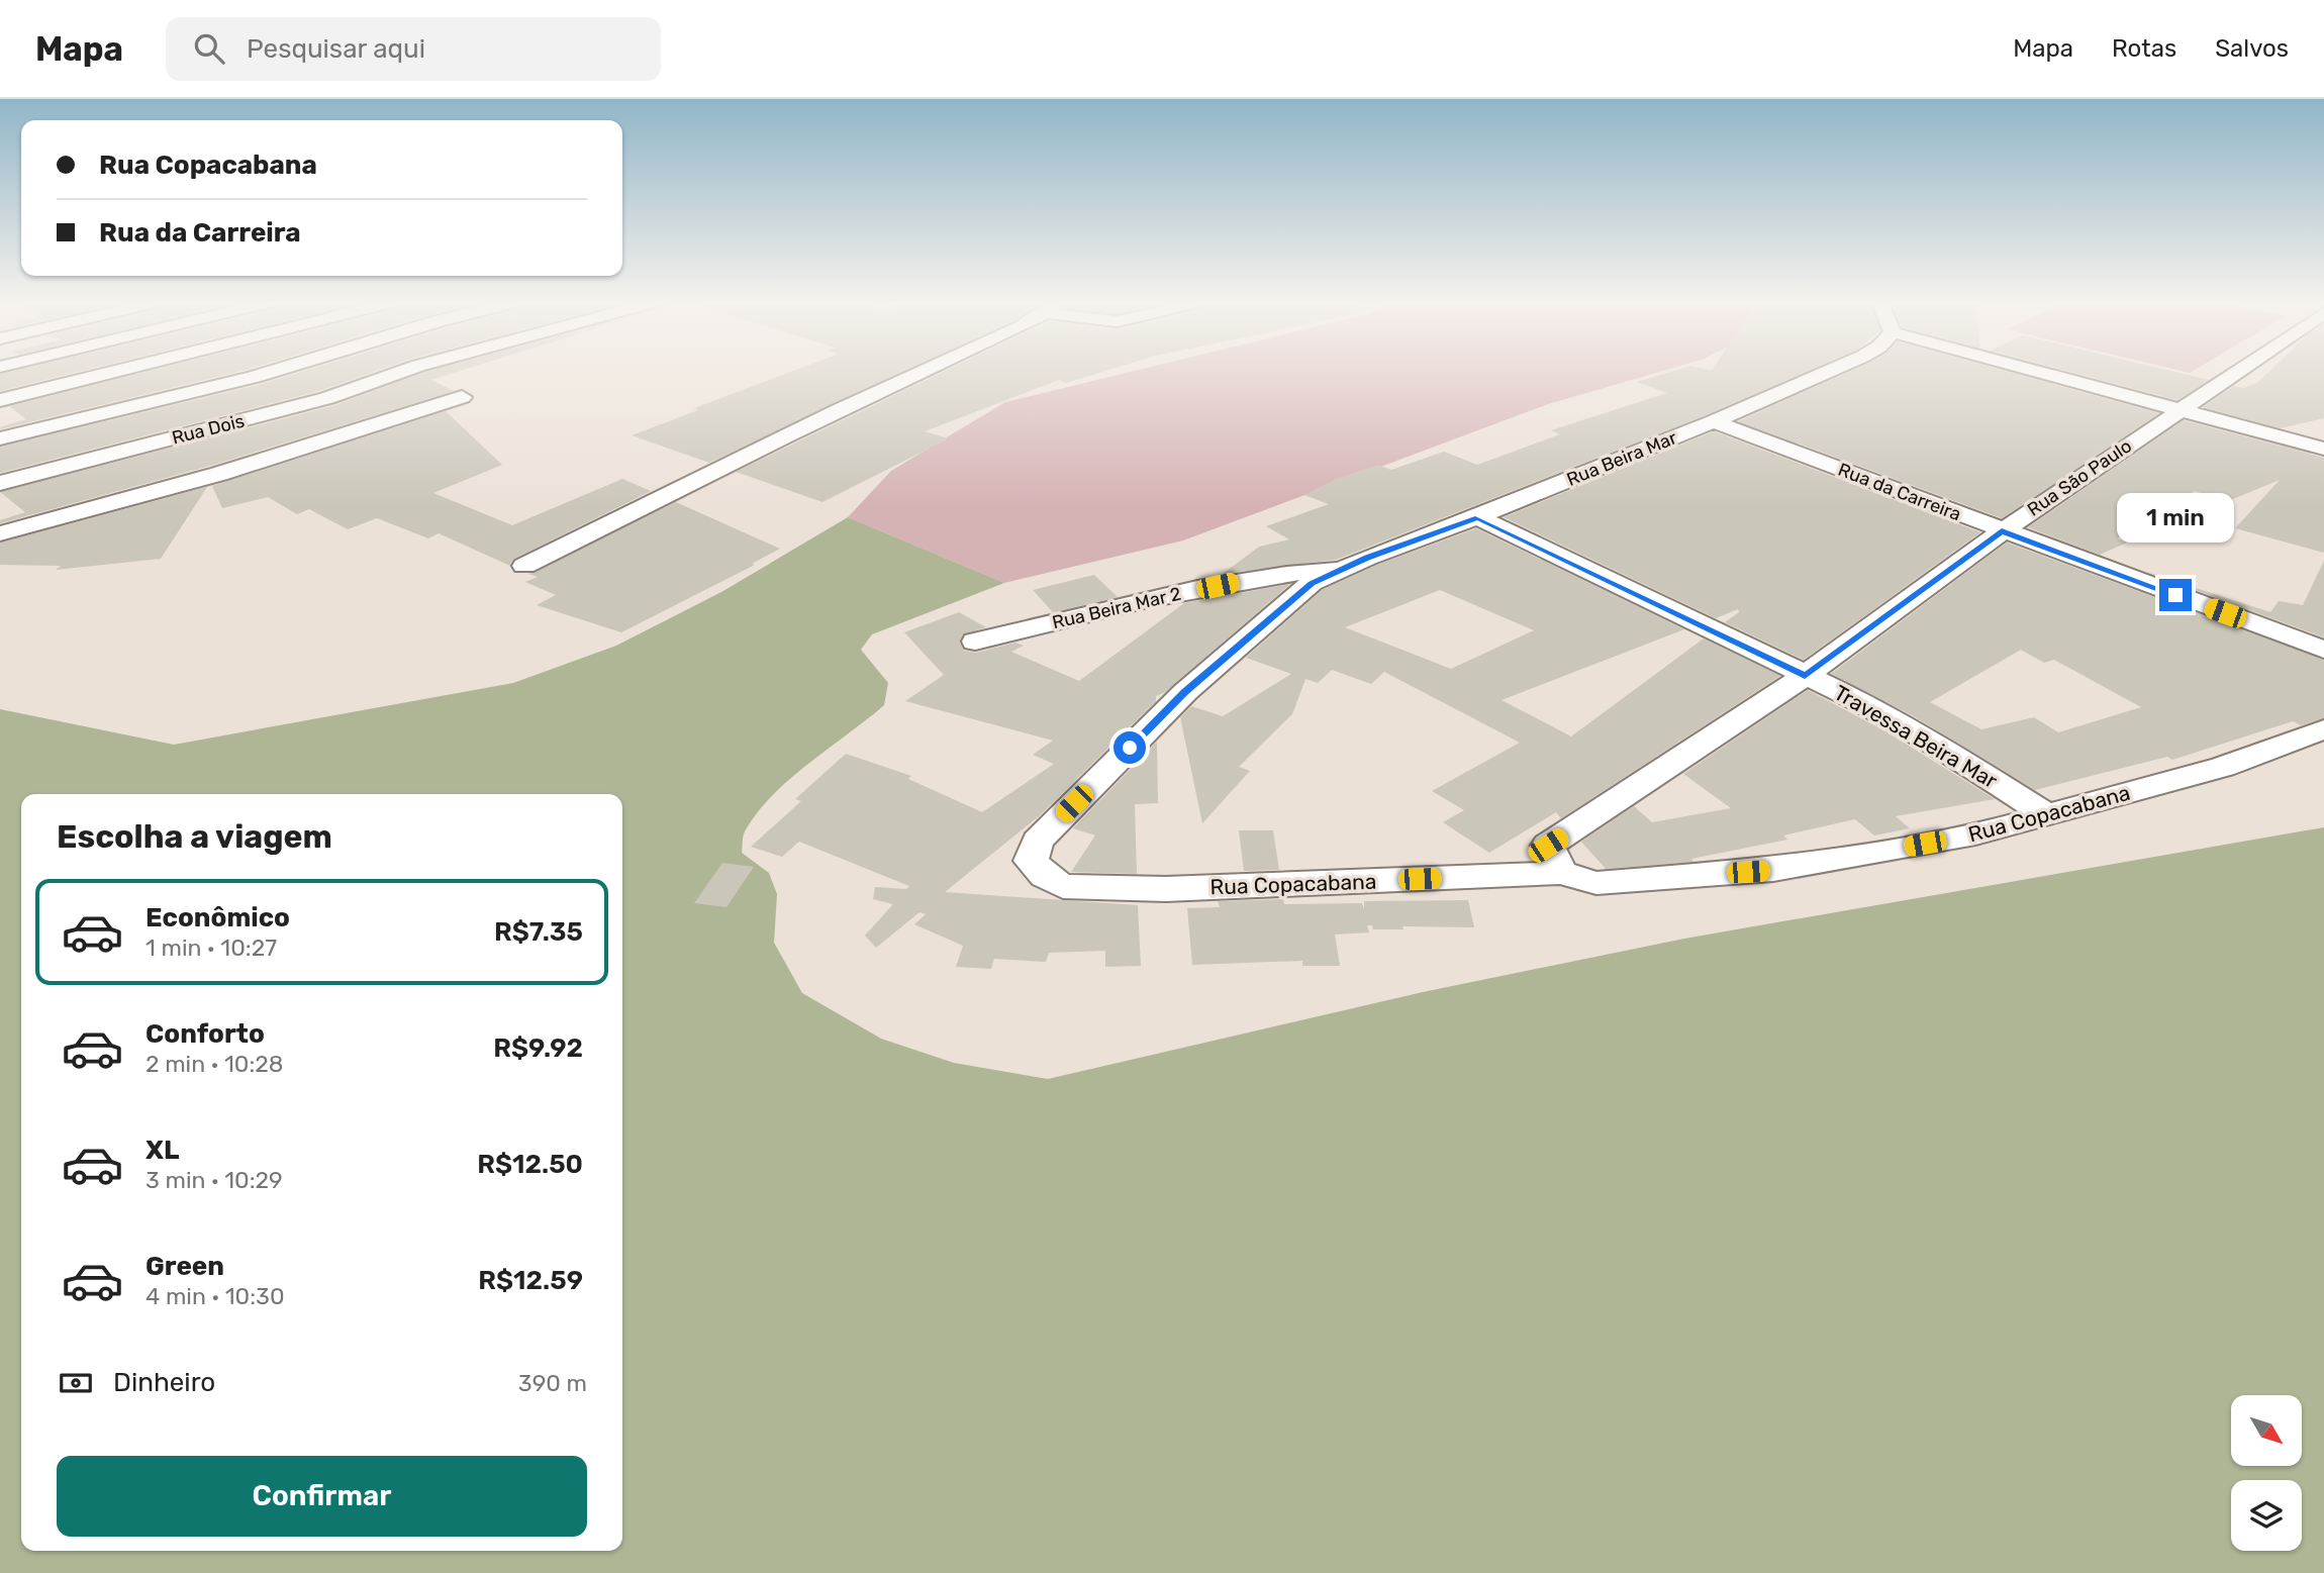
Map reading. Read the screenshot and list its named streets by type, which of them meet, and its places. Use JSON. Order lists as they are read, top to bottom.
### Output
{
  "streets": {
    "street": [
      "Rua Dois",
      "Rua Beira Mar",
      "Rua São Paulo",
      "Rua da Carreira",
      "Rua Beira Mar 2",
      "Travessa Beira Mar",
      "Rua Copacabana"
    ]
  },
  "crossings": [
    ["Rua Beira Mar", "Rua da Carreira"],
    ["Rua Beira Mar", "Rua Beira Mar 2"],
    ["Rua Beira Mar", "Travessa Beira Mar"],
    ["Rua Beira Mar", "Rua Copacabana"],
    ["Rua São Paulo", "Rua da Carreira"],
    ["Rua São Paulo", "Travessa Beira Mar"],
    ["Rua São Paulo", "Rua Copacabana"],
    ["Travessa Beira Mar", "Rua Copacabana"]
  ],
  "north": "bottom right",
  "page": {
    "header": "Mapa",
    "search": "Pesquisar aqui",
    "nav": ["Mapa", "Rotas", "Salvos"],
    "banner": ["Rua Copacabana", "Rua da Carreira"],
    "bubble": "1 min",
    "heading": "Escolha a viagem",
    "list": [
      {
        "name": "Econômico",
        "note": "1 min · 10:27",
        "value": "R$7.35"
      },
      {
        "name": "Conforto",
        "note": "2 min · 10:28",
        "value": "R$9.92"
      },
      {
        "name": "XL",
        "note": "3 min · 10:29",
        "value": "R$12.50"
      },
      {
        "name": "Green",
        "note": "4 min · 10:30",
        "value": "R$12.59"
      }
    ],
    "pay": ["Dinheiro", "390 m"],
    "buttons": "Confirmar"
  }
}
